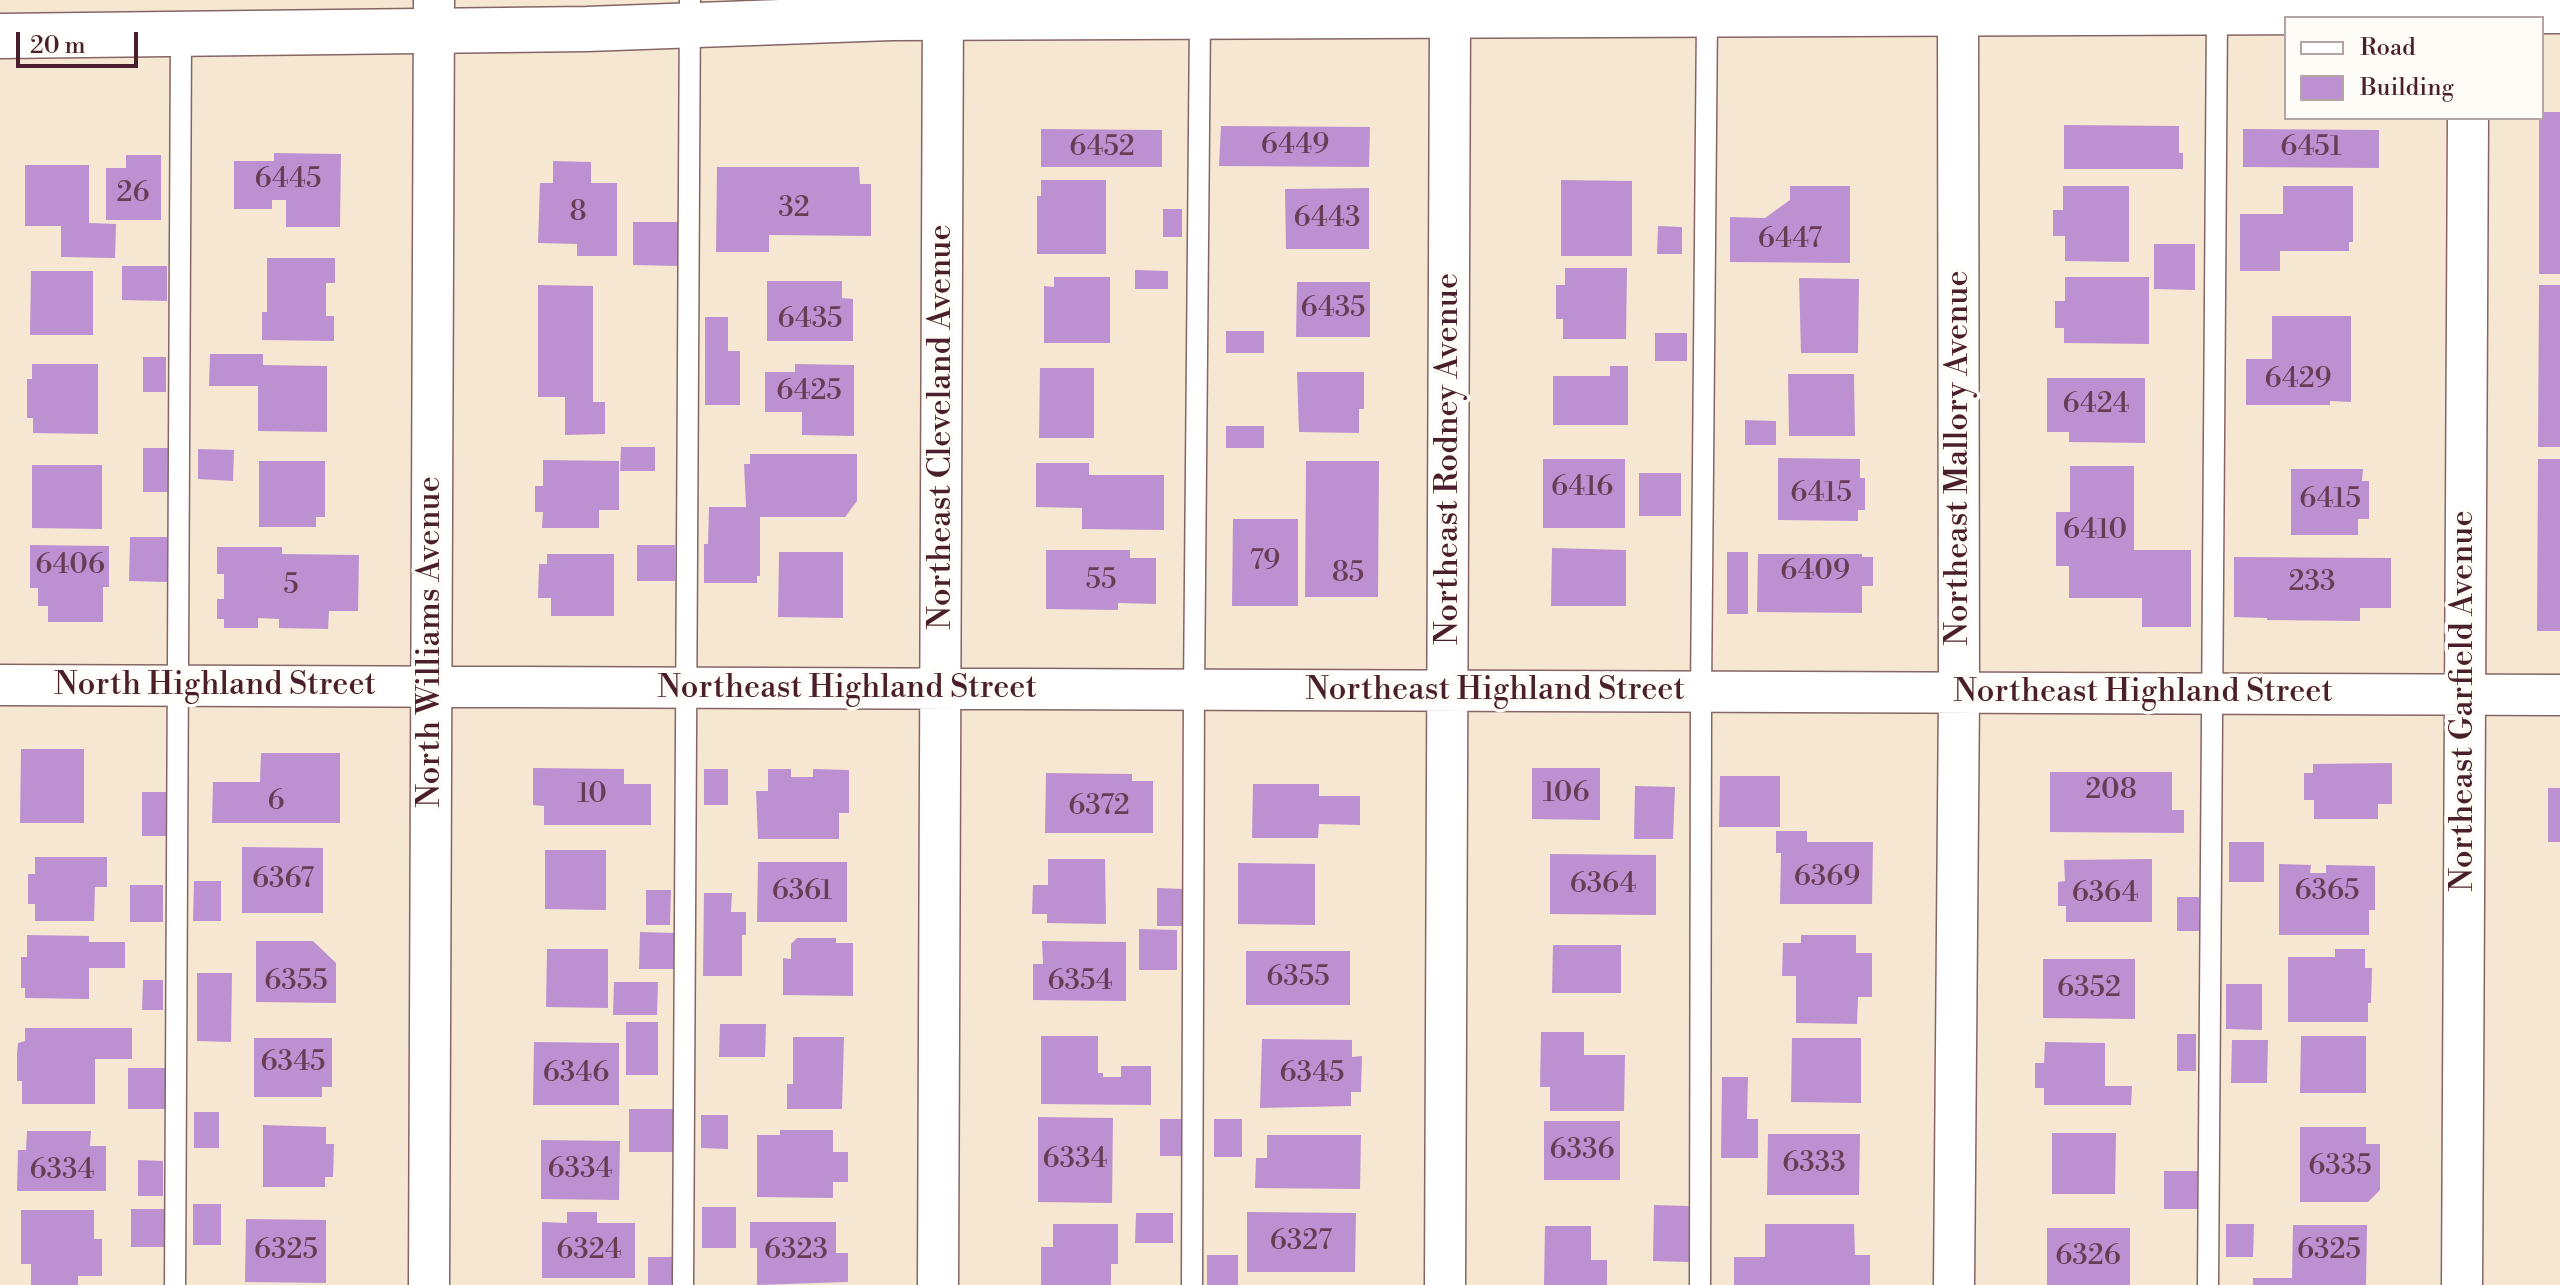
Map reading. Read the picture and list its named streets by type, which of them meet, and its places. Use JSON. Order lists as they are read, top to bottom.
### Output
{
  "streets": {
    "street": [
      "Northeast Cleveland Avenue",
      "Northeast Mallory Avenue",
      "Northeast Rodney Avenue",
      "North Williams Avenue",
      "North Highland Street",
      "Northeast Highland Street",
      "Northeast Garfield Avenue"
    ]
  },
  "crossings": [
    ["Northeast Cleveland Avenue", "Northeast Highland Street"],
    ["Northeast Mallory Avenue", "Northeast Highland Street"],
    ["Northeast Rodney Avenue", "Northeast Highland Street"],
    ["North Williams Avenue", "North Highland Street"],
    ["North Williams Avenue", "Northeast Highland Street"],
    ["North Highland Street", "Northeast Highland Street"],
    ["Northeast Highland Street", "Northeast Garfield Avenue"]
  ],
  "house_numbers": [
    "6449",
    "6452",
    "6451",
    "6445",
    "26",
    "32",
    "8",
    "6443",
    "6447",
    "6435",
    "6435",
    "6429",
    "6425",
    "6424",
    "6416",
    "6415",
    "6415",
    "6410",
    "79",
    "6406",
    "6409",
    "85",
    "55",
    "233",
    "5",
    "208",
    "106",
    "10",
    "6",
    "6372",
    "6369",
    "6367",
    "6364",
    "6361",
    "6365",
    "6364",
    "6355",
    "6355",
    "6354",
    "6352",
    "6345",
    "6346",
    "6345",
    "6336",
    "6334",
    "6333",
    "6335",
    "6334",
    "6334",
    "6327",
    "6325",
    "6324",
    "6323",
    "6325",
    "6326"
  ],
  "legend": ["Road", "Building"],
  "scale_bar": "20 m"
}
